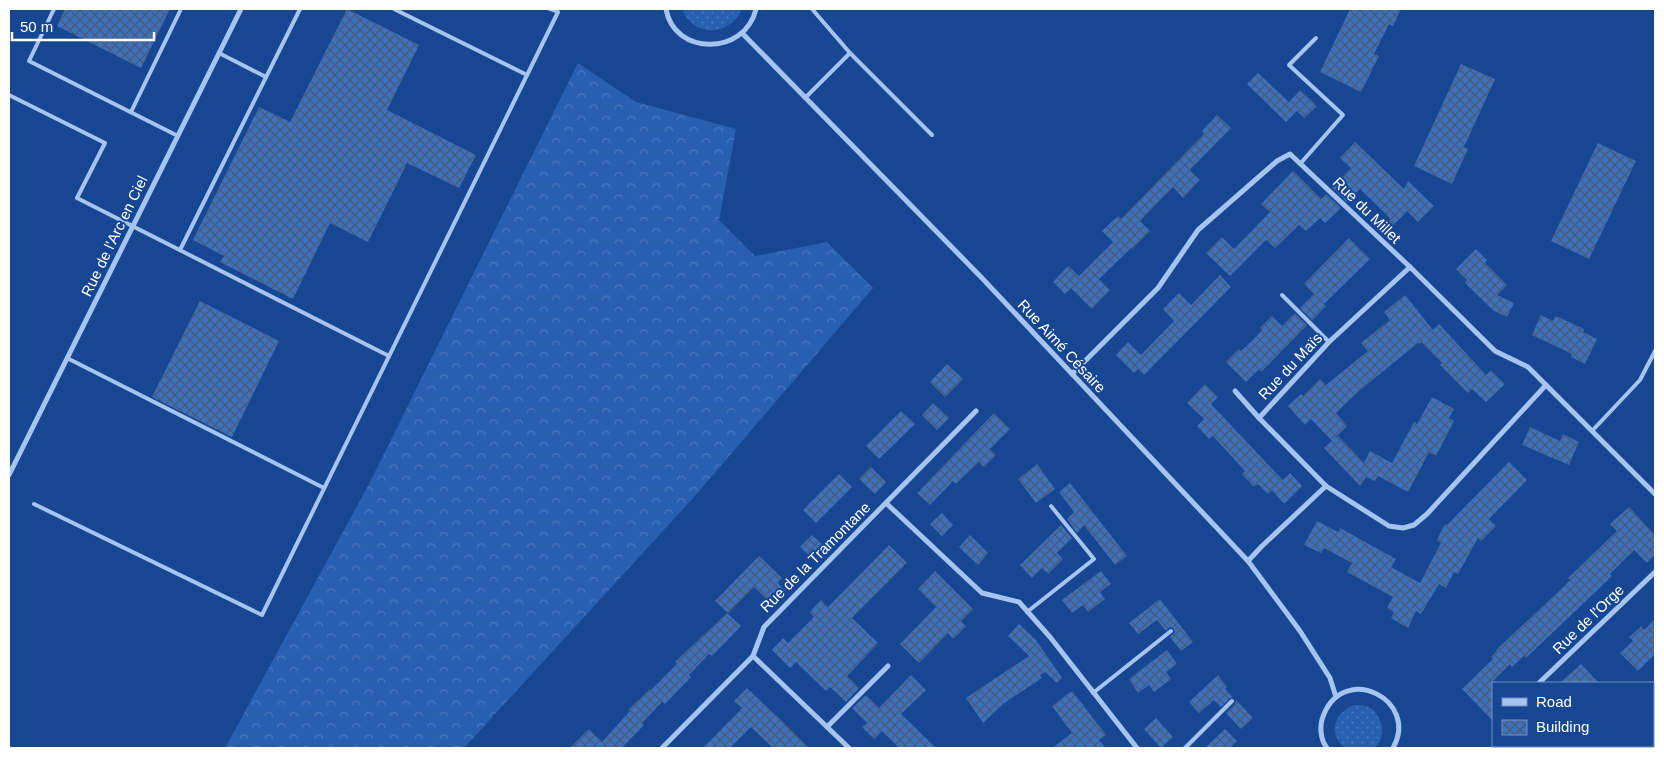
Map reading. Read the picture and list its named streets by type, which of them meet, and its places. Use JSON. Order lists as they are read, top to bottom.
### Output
{
  "streets": {
    "street": [
      "Rue du Millet",
      "Rue de l'Arc en Ciel",
      "Rue Aimé Césaire",
      "Rue du Maïs",
      "Rue de la Tramontane",
      "Rue de l'Orge"
    ]
  },
  "crossings": [
    ["Rue du Millet", "Rue Aimé Césaire"],
    ["Rue du Millet", "Rue du Maïs"]
  ],
  "legend": ["Road", "Building"],
  "scale_bar": "50 m"
}
